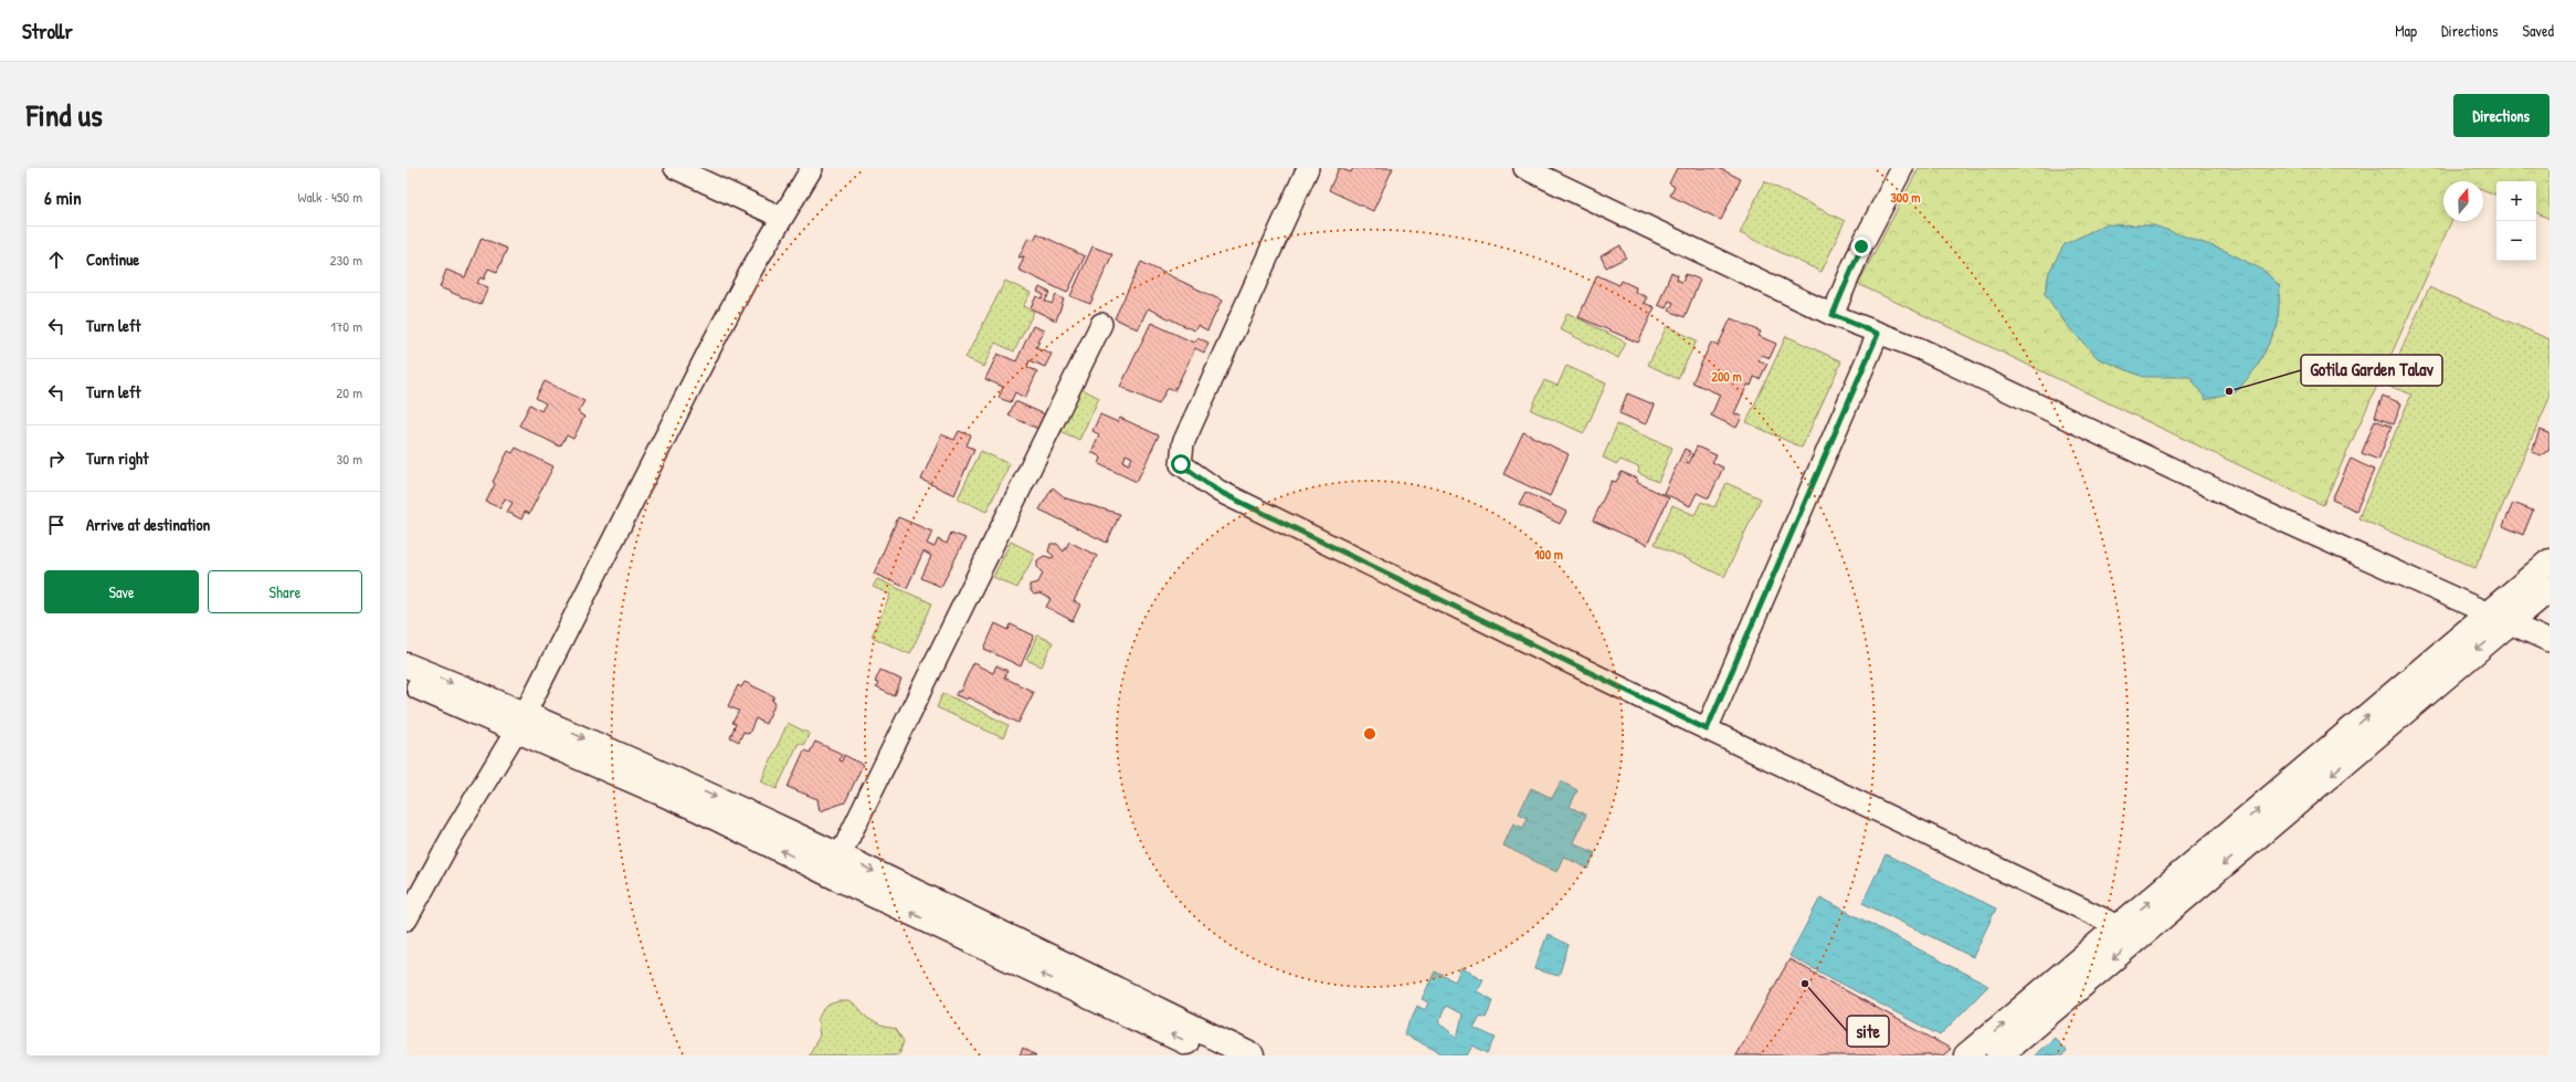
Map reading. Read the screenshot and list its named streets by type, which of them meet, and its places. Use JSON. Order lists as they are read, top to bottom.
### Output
{
  "places": ["Gotila Garden Talav", "site"],
  "north": "top",
  "page": {
    "header": "Strollr",
    "nav": ["Map", "Directions", "Saved"],
    "title": "Find us",
    "buttons": [
      "Directions",
      ["Save", "Share"]
    ],
    "heading": ["6 min", "Walk · 450 m"],
    "map_buttons": ["+", "−"],
    "list": [
      ["Continue", "230 m"],
      ["Turn left", "170 m"],
      ["Turn left", "20 m"],
      ["Turn right", "30 m"],
      "Arrive at destination"
    ]
  },
  "rings": ["300 m", "200 m", "100 m"]
}
